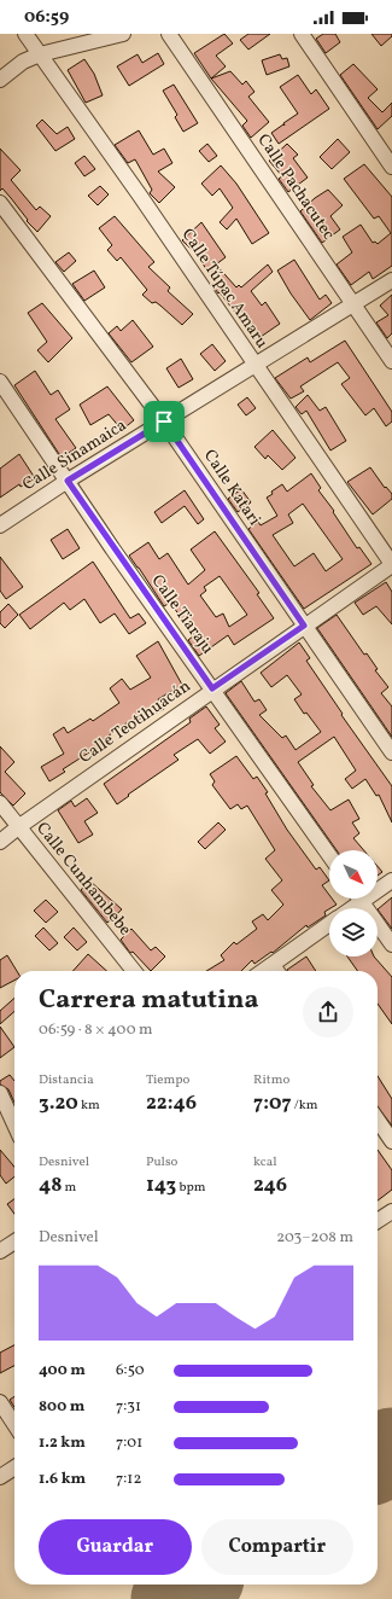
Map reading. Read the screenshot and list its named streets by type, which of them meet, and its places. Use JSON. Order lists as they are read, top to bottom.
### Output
{
  "streets": {
    "street": [
      "Calle Pachacutec",
      "Calle Túpac Amaru",
      "Calle Sinamaica",
      "Calle Katari",
      "Calle Tiaraju",
      "Calle Teotihuacán",
      "Calle Cunhambebe"
    ]
  },
  "crossings": [
    ["Calle Pachacutec", "Calle Sinamaica"],
    ["Calle Túpac Amaru", "Calle Sinamaica"],
    ["Calle Túpac Amaru", "Calle Teotihuacán"],
    ["Calle Sinamaica", "Calle Katari"],
    ["Calle Sinamaica", "Calle Tiaraju"],
    ["Calle Katari", "Calle Teotihuacán"],
    ["Calle Tiaraju", "Calle Teotihuacán"],
    ["Calle Teotihuacán", "Calle Cunhambebe"]
  ],
  "north": "bottom right",
  "page": {
    "status": "06:59",
    "heading": ["Carrera matutina", "06:59 · 8 × 400 m"],
    "stats": [
      ["Distancia", "3.20 km"],
      ["Tiempo", "22:46"],
      ["Ritmo", "7:07 /km"],
      ["Desnivel", "48 m"],
      ["Pulso", "143 bpm"],
      ["kcal", "246"]
    ],
    "chart": ["Desnivel", "203–208 m"],
    "list": [
      {
        "name": "400 m",
        "note": "6:50"
      },
      {
        "name": "800 m",
        "note": "7:31"
      },
      {
        "name": "1.2 km",
        "note": "7:01"
      },
      {
        "name": "1.6 km",
        "note": "7:12"
      }
    ],
    "buttons": ["Guardar", "Compartir"]
  }
}
